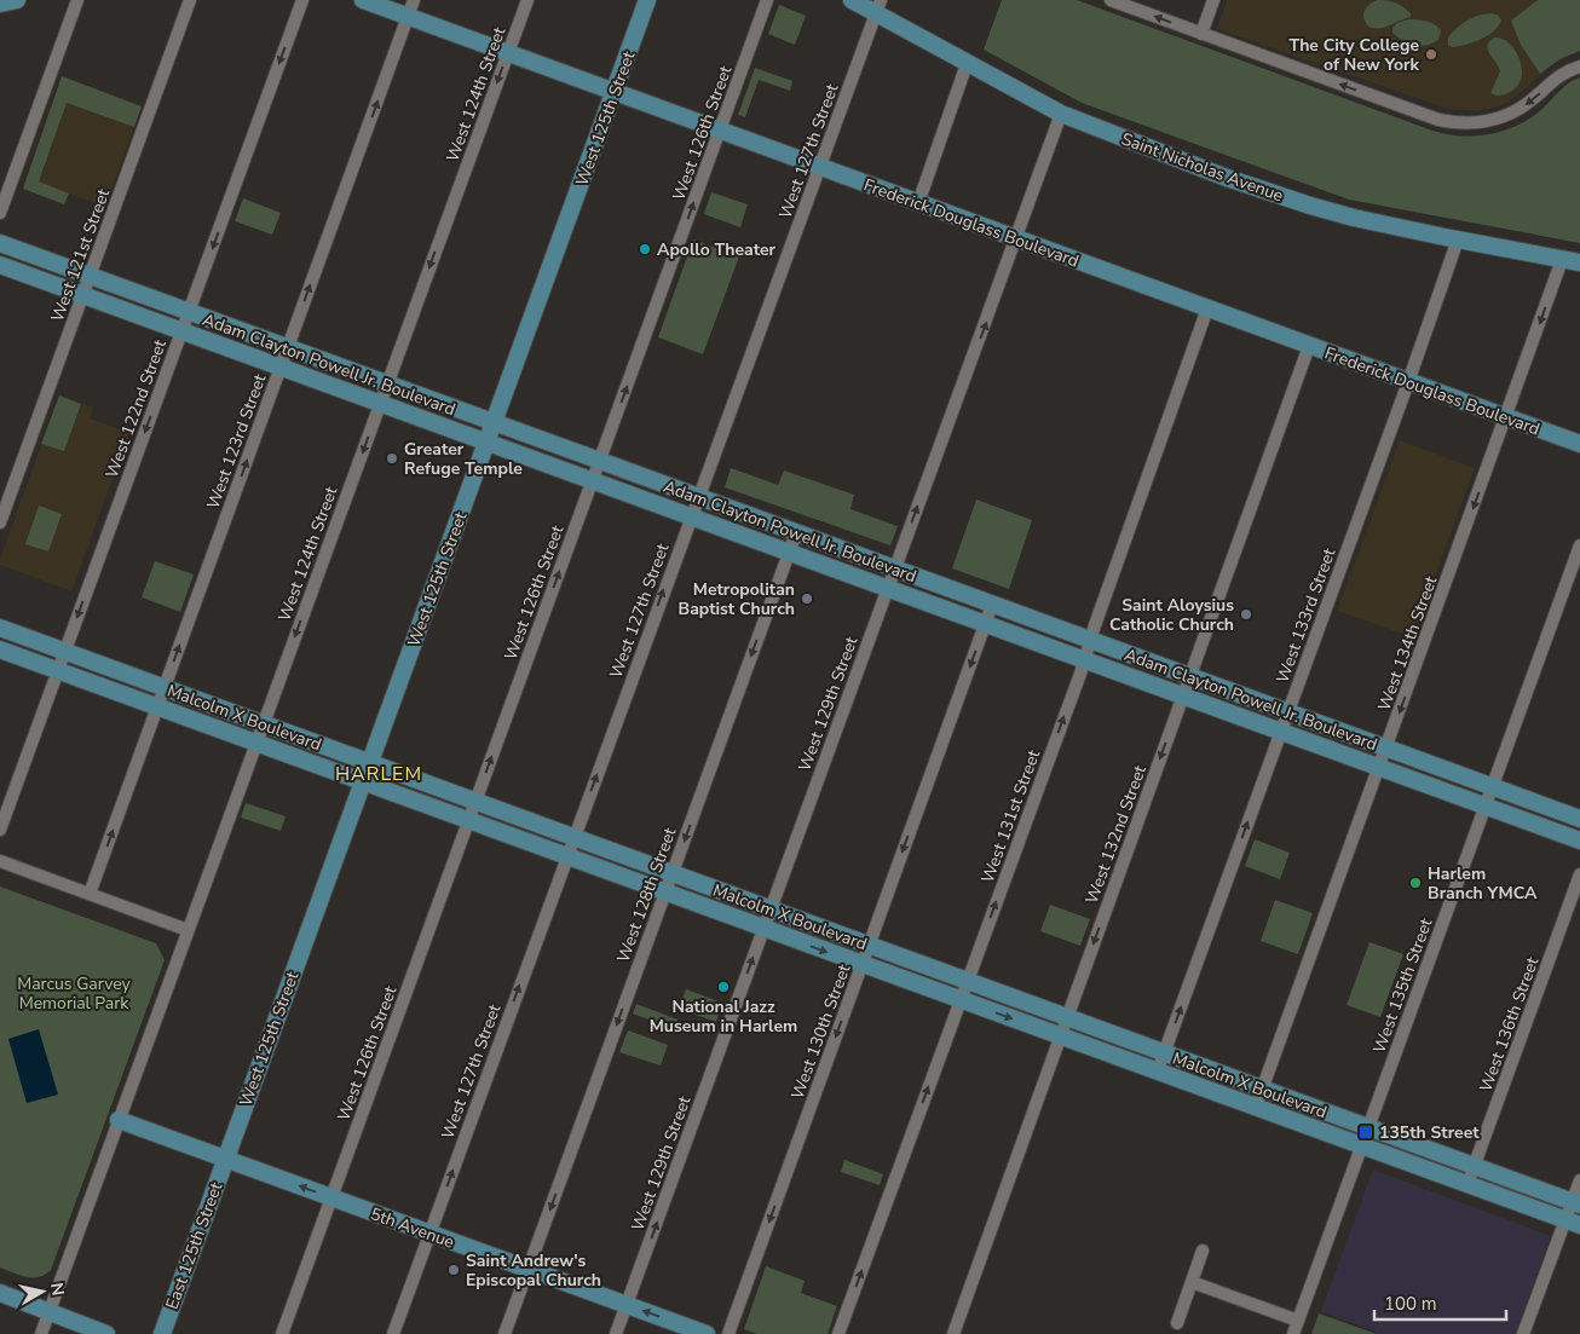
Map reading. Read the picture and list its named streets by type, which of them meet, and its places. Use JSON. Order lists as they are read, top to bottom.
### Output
{
  "streets": {
    "main road": [
      "West 125th Street",
      "Saint Nicholas Avenue",
      "Frederick Douglass Boulevard",
      "Adam Clayton Powell Jr. Boulevard",
      "Malcolm X Boulevard",
      "5th Avenue",
      "East 125th Street"
    ],
    "street": [
      "West 124th Street",
      "West 126th Street",
      "West 127th Street",
      "West 121st Street",
      "West 122nd Street",
      "West 123rd Street",
      "West 133rd Street",
      "West 134th Street",
      "West 129th Street",
      "West 131st Street",
      "West 132nd Street",
      "West 128th Street",
      "West 135th Street",
      "West 136th Street",
      "West 130th Street"
    ]
  },
  "crossings": [
    ["West 124th Street", "Frederick Douglass Boulevard"],
    ["West 124th Street", "Adam Clayton Powell Jr. Boulevard"],
    ["West 124th Street", "Malcolm X Boulevard"],
    ["West 124th Street", "5th Avenue"],
    ["West 125th Street", "Frederick Douglass Boulevard"],
    ["West 125th Street", "Adam Clayton Powell Jr. Boulevard"],
    ["West 125th Street", "Malcolm X Boulevard"],
    ["West 125th Street", "5th Avenue"],
    ["West 125th Street", "East 125th Street"],
    ["West 126th Street", "Frederick Douglass Boulevard"],
    ["West 126th Street", "Adam Clayton Powell Jr. Boulevard"],
    ["West 126th Street", "Malcolm X Boulevard"],
    ["West 126th Street", "5th Avenue"],
    ["West 127th Street", "Saint Nicholas Avenue"],
    ["West 127th Street", "Frederick Douglass Boulevard"],
    ["West 127th Street", "Adam Clayton Powell Jr. Boulevard"],
    ["West 127th Street", "Malcolm X Boulevard"],
    ["West 127th Street", "5th Avenue"],
    ["Saint Nicholas Avenue", "West 133rd Street"],
    ["Saint Nicholas Avenue", "West 134th Street"],
    ["Saint Nicholas Avenue", "West 129th Street"],
    ["Frederick Douglass Boulevard", "West 123rd Street"],
    ["Frederick Douglass Boulevard", "West 133rd Street"],
    ["Frederick Douglass Boulevard", "West 134th Street"],
    ["Frederick Douglass Boulevard", "West 129th Street"],
    ["Frederick Douglass Boulevard", "West 131st Street"],
    ["Frederick Douglass Boulevard", "West 132nd Street"],
    ["West 121st Street", "Adam Clayton Powell Jr. Boulevard"],
    ["Adam Clayton Powell Jr. Boulevard", "West 122nd Street"],
    ["Adam Clayton Powell Jr. Boulevard", "West 123rd Street"],
    ["Adam Clayton Powell Jr. Boulevard", "West 133rd Street"],
    ["Adam Clayton Powell Jr. Boulevard", "West 134th Street"],
    ["Adam Clayton Powell Jr. Boulevard", "West 129th Street"],
    ["Adam Clayton Powell Jr. Boulevard", "West 131st Street"],
    ["Adam Clayton Powell Jr. Boulevard", "West 132nd Street"],
    ["Adam Clayton Powell Jr. Boulevard", "West 128th Street"],
    ["Adam Clayton Powell Jr. Boulevard", "West 135th Street"],
    ["Adam Clayton Powell Jr. Boulevard", "West 130th Street"],
    ["West 122nd Street", "Malcolm X Boulevard"],
    ["West 123rd Street", "Malcolm X Boulevard"],
    ["West 133rd Street", "Malcolm X Boulevard"],
    ["West 134th Street", "Malcolm X Boulevard"],
    ["West 129th Street", "Malcolm X Boulevard"],
    ["West 129th Street", "5th Avenue"],
    ["Malcolm X Boulevard", "West 131st Street"],
    ["Malcolm X Boulevard", "West 132nd Street"],
    ["Malcolm X Boulevard", "West 128th Street"],
    ["Malcolm X Boulevard", "West 135th Street"],
    ["Malcolm X Boulevard", "West 136th Street"],
    ["Malcolm X Boulevard", "West 130th Street"],
    ["West 128th Street", "5th Avenue"],
    ["5th Avenue", "East 125th Street"]
  ],
  "one_way": [
    "West 124th Street",
    "West 126th Street",
    "West 127th Street",
    "West 122nd Street",
    "West 123rd Street",
    "West 133rd Street",
    "West 134th Street",
    "West 129th Street",
    "West 131st Street",
    "West 128th Street",
    "West 130th Street"
  ],
  "districts": ["HARLEM"],
  "parks": ["Marcus Garvey Memorial Park"],
  "places": {
    "other": [
      "The City College of New York",
      "Apollo Theater",
      "Greater Refuge Temple",
      "Metropolitan Baptist Church",
      "Saint Aloysius Catholic Church",
      "Harlem Branch YMCA",
      "National Jazz Museum in Harlem",
      "Saint Andrew's Episcopal Church"
    ],
    "transit": ["135th Street"]
  },
  "scale_bar": "100 m",
  "north": "right"
}
